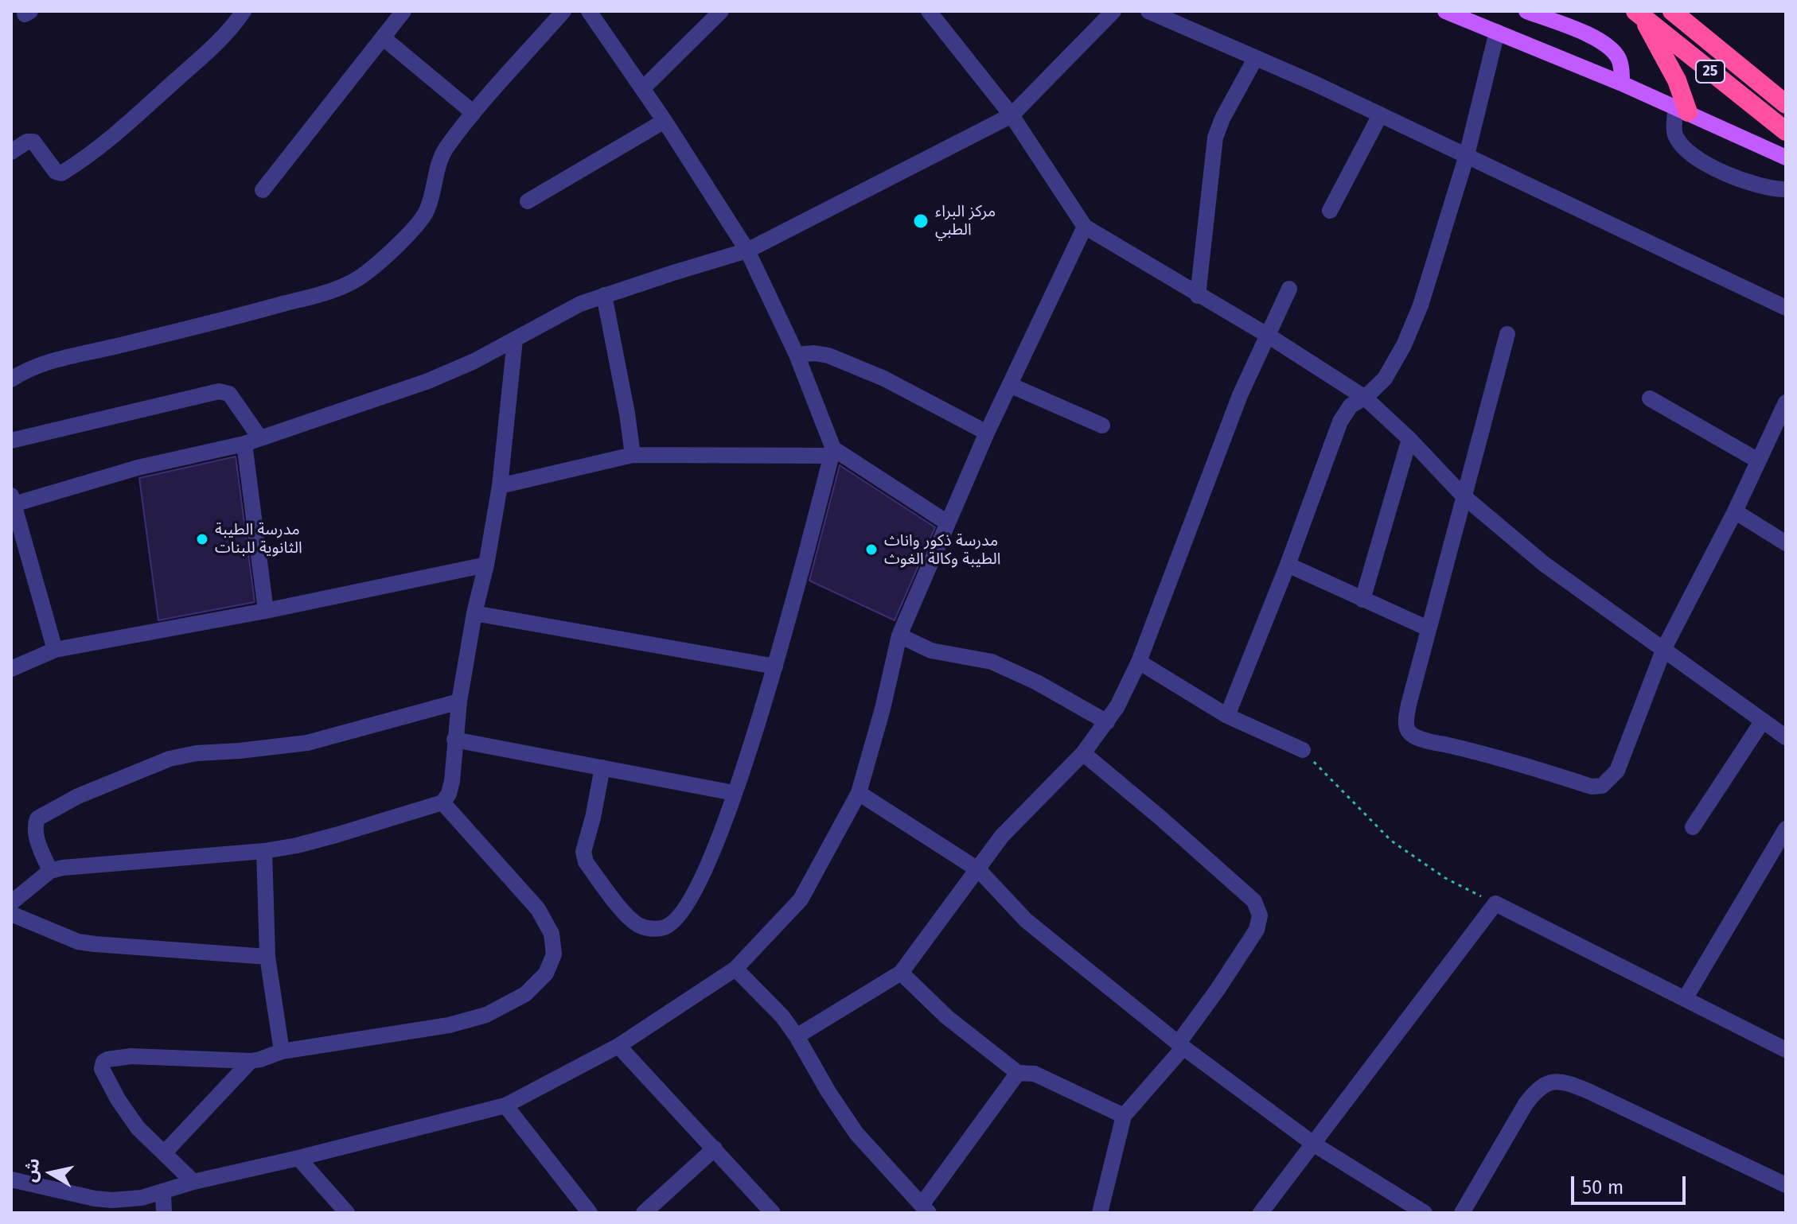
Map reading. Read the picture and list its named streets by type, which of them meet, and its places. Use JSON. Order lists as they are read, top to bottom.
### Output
{
  "streets": {
    "highway": ["25"]
  },
  "places": ["مركز البراء الطبي", "مدرسة الطيبة الثانوية للبنات", "مدرسة ذكور واناث الطيبة وكالة الغوث"],
  "scale_bar": "50 m",
  "north": "left"
}
